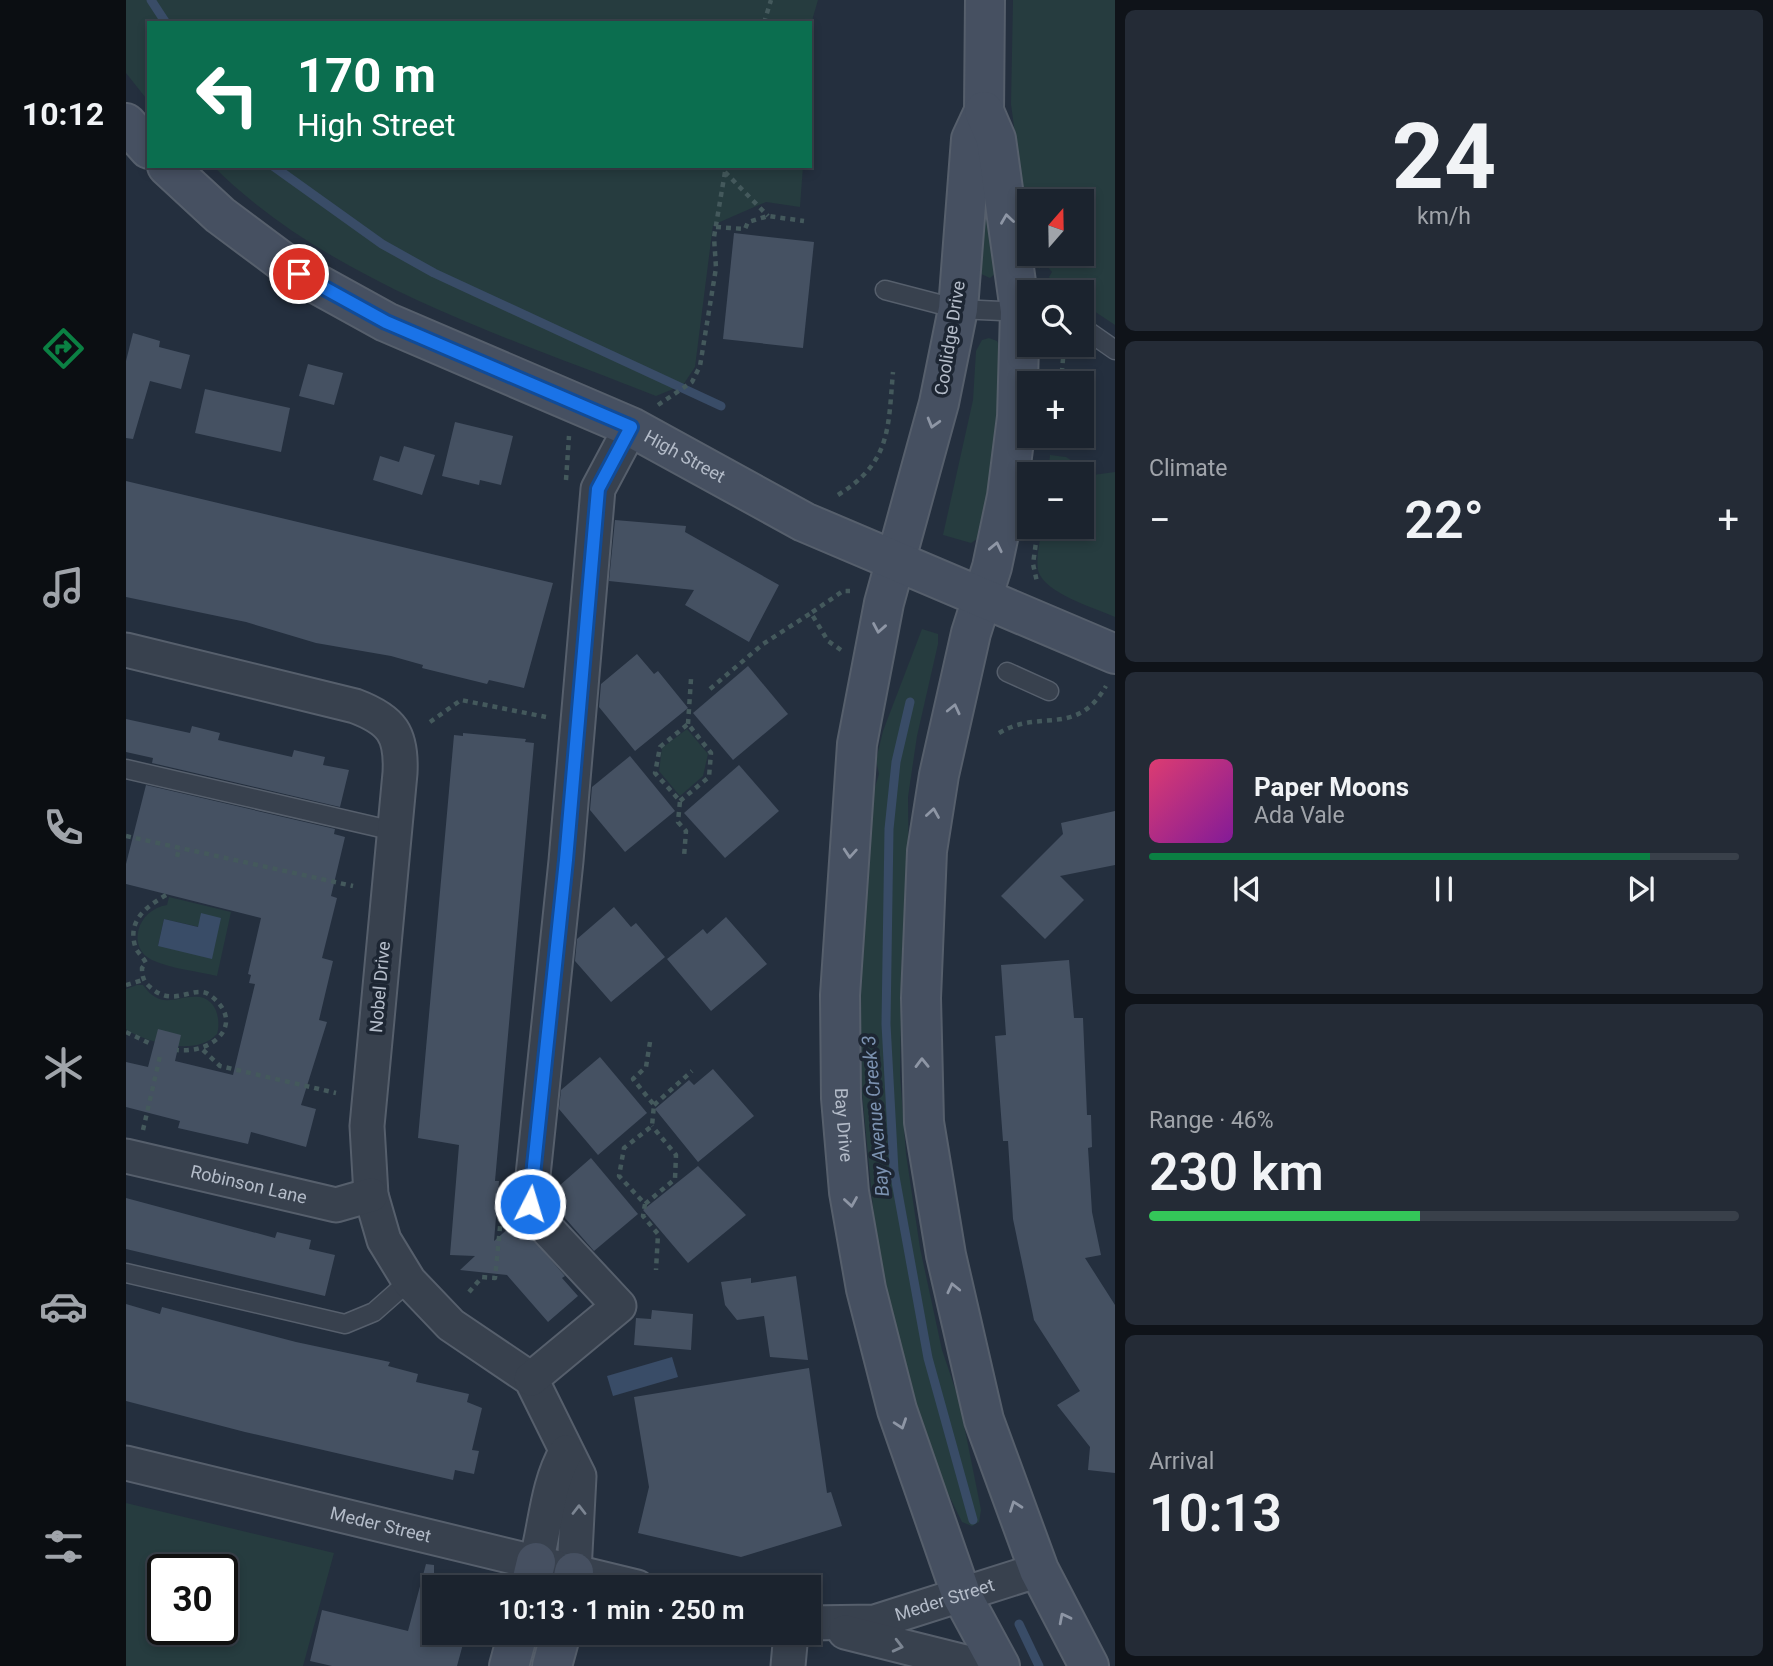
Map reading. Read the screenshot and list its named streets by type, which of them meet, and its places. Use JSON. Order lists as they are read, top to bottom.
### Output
{
  "streets": {
    "main road": ["Coolidge Drive", "High Street", "Bay Drive"],
    "street": ["Nobel Drive", "Robinson Lane", "Meder Street"]
  },
  "crossings": [
    ["Coolidge Drive", "High Street"],
    ["Coolidge Drive", "Bay Drive"],
    ["High Street", "Bay Drive"],
    ["Nobel Drive", "Robinson Lane"],
    ["Bay Drive", "Meder Street"]
  ],
  "water": ["Bay Avenue Creek 3"],
  "north": "top",
  "page": {
    "tabs": "10:12",
    "tile": [
      ["24", "km/h"],
      "Climate",
      ["Range · 46%", "230 km"],
      ["Arrival", "10:13"]
    ],
    "turn": ["170 m", "High Street"],
    "map_buttons": ["+", "−"],
    "heat": ["−", "22°", "+"],
    "song": ["Paper Moons", "Ada Vale"],
    "limit": "30",
    "trip": "10:13 · 1 min · 250 m"
  }
}
